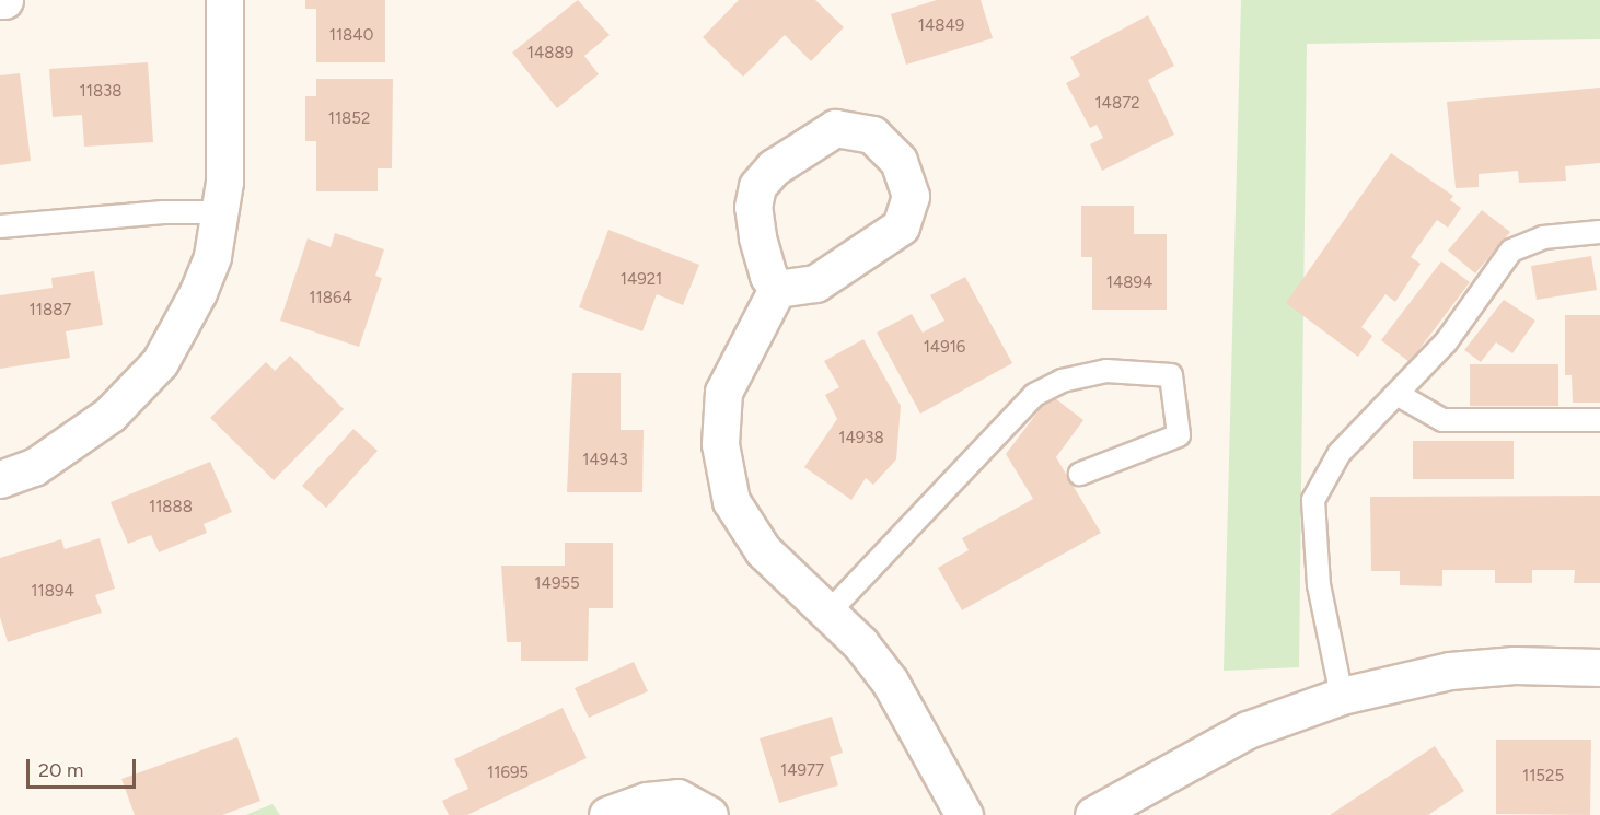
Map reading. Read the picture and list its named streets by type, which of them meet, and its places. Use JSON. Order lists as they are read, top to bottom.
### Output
{
  "house_numbers": [
    "14849",
    "11840",
    "14889",
    "11838",
    "14872",
    "11852",
    "14921",
    "14894",
    "11864",
    "11887",
    "14916",
    "14938",
    "14943",
    "11888",
    "14955",
    "11894",
    "14977",
    "11695",
    "11525"
  ],
  "scale_bar": "20 m"
}
